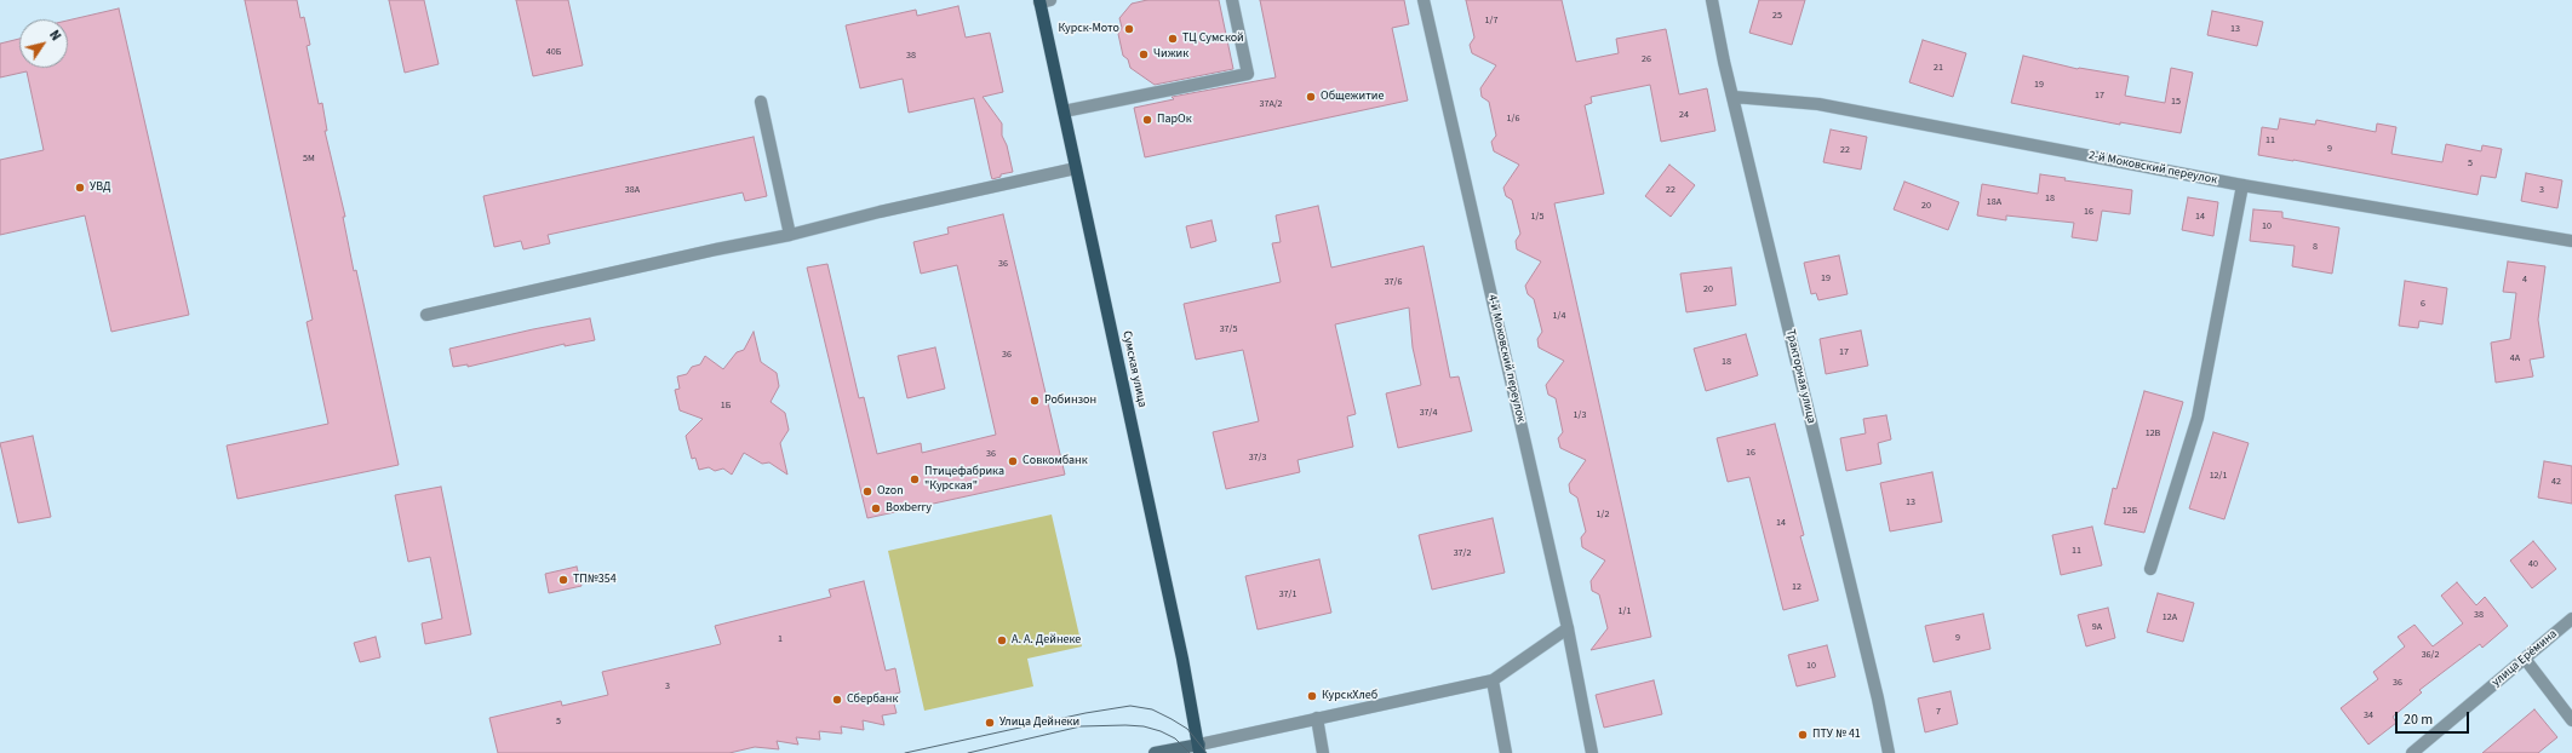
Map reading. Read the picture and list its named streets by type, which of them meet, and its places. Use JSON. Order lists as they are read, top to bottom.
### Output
{
  "streets": {
    "main road": ["Сумская улица"],
    "street": [
      "2-й Моковский переулок",
      "4-й Моковский переулок",
      "Тракторная улица",
      "улица Ерёмина"
    ]
  },
  "crossings": [
    ["2-й Моковский переулок", "Тракторная улица"]
  ],
  "places": [
    "Курск-Мото",
    "ТЦ Сумской",
    "Чижик",
    "Общежитие",
    "ПарОк",
    "УВД",
    "Робинзон",
    "Совкомбанк",
    "Птицефабрика \"Курская\"",
    "Ozon",
    "Boxberry",
    "ТП№354",
    "А. А. Дейнеке",
    "КурскХлеб",
    "Сбербанк",
    "Улица Дейнеки",
    "ПТУ № 41"
  ],
  "house_numbers": [
    "25",
    "1/7",
    "13",
    "40Б",
    "38",
    "26",
    "21",
    "19",
    "17",
    "15",
    "37А/2",
    "24",
    "1/6",
    "11",
    "9",
    "22",
    "5М",
    "5",
    "38А",
    "22",
    "3",
    "18",
    "18А",
    "20",
    "16",
    "1/5",
    "14",
    "10",
    "8",
    "36",
    "19",
    "4",
    "37/6",
    "20",
    "6",
    "1/4",
    "37/5",
    "17",
    "36",
    "4А",
    "18",
    "1Б",
    "37/4",
    "1/3",
    "12В",
    "16",
    "36",
    "37/3",
    "12/1",
    "42",
    "13",
    "12Б",
    "1/2",
    "14",
    "11",
    "37/2",
    "40",
    "12",
    "37/1",
    "1/1",
    "38",
    "12А",
    "9А",
    "9",
    "1",
    "36/2",
    "10",
    "36",
    "3",
    "7",
    "34",
    "5"
  ],
  "scale_bar": "20 m",
  "north": "top right"
}
